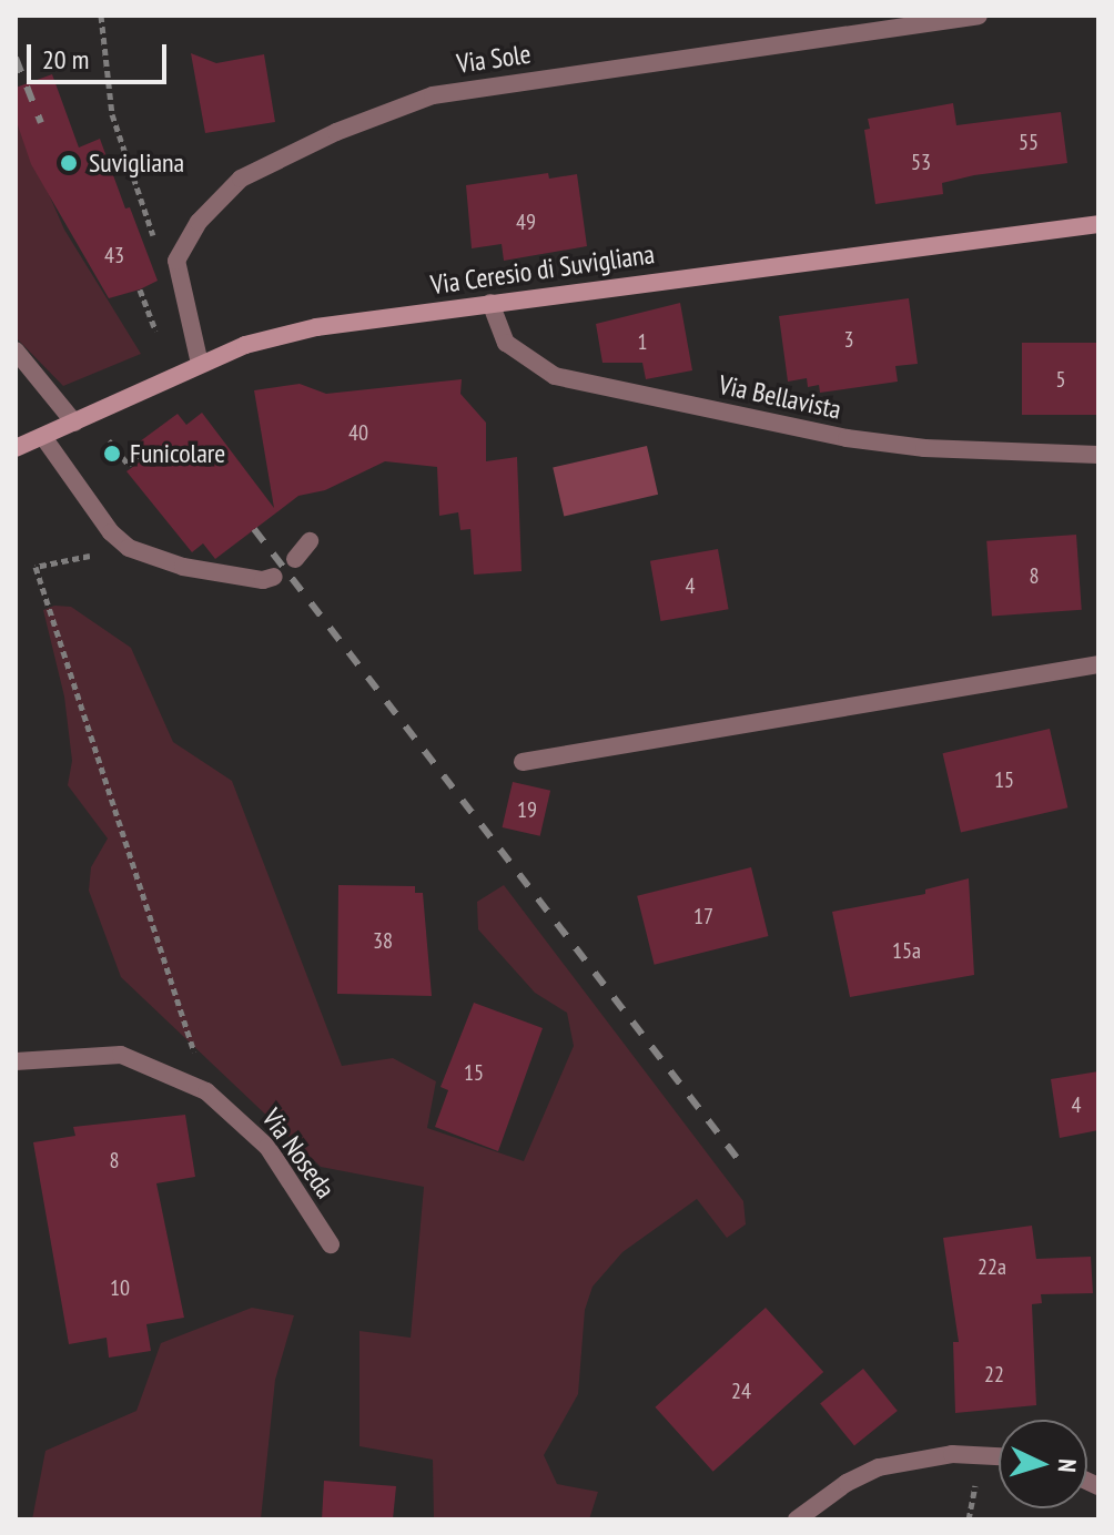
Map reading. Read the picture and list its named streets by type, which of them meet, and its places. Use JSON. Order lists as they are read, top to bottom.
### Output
{
  "streets": {
    "main road": ["Via Ceresio di Suvigliana"],
    "street": ["Via Sole", "Via Bellavista", "Via Noseda"]
  },
  "crossings": [
    ["Via Sole", "Via Ceresio di Suvigliana"],
    ["Via Ceresio di Suvigliana", "Via Bellavista"]
  ],
  "places": ["Suvigliana", "Funicolare"],
  "house_numbers": [
    "55",
    "53",
    "49",
    "43",
    "3",
    "1",
    "5",
    "40",
    "8",
    "4",
    "15",
    "19",
    "17",
    "38",
    "15a",
    "15",
    "4",
    "8",
    "22a",
    "10",
    "22",
    "24"
  ],
  "scale_bar": "20 m",
  "north": "right"
}
